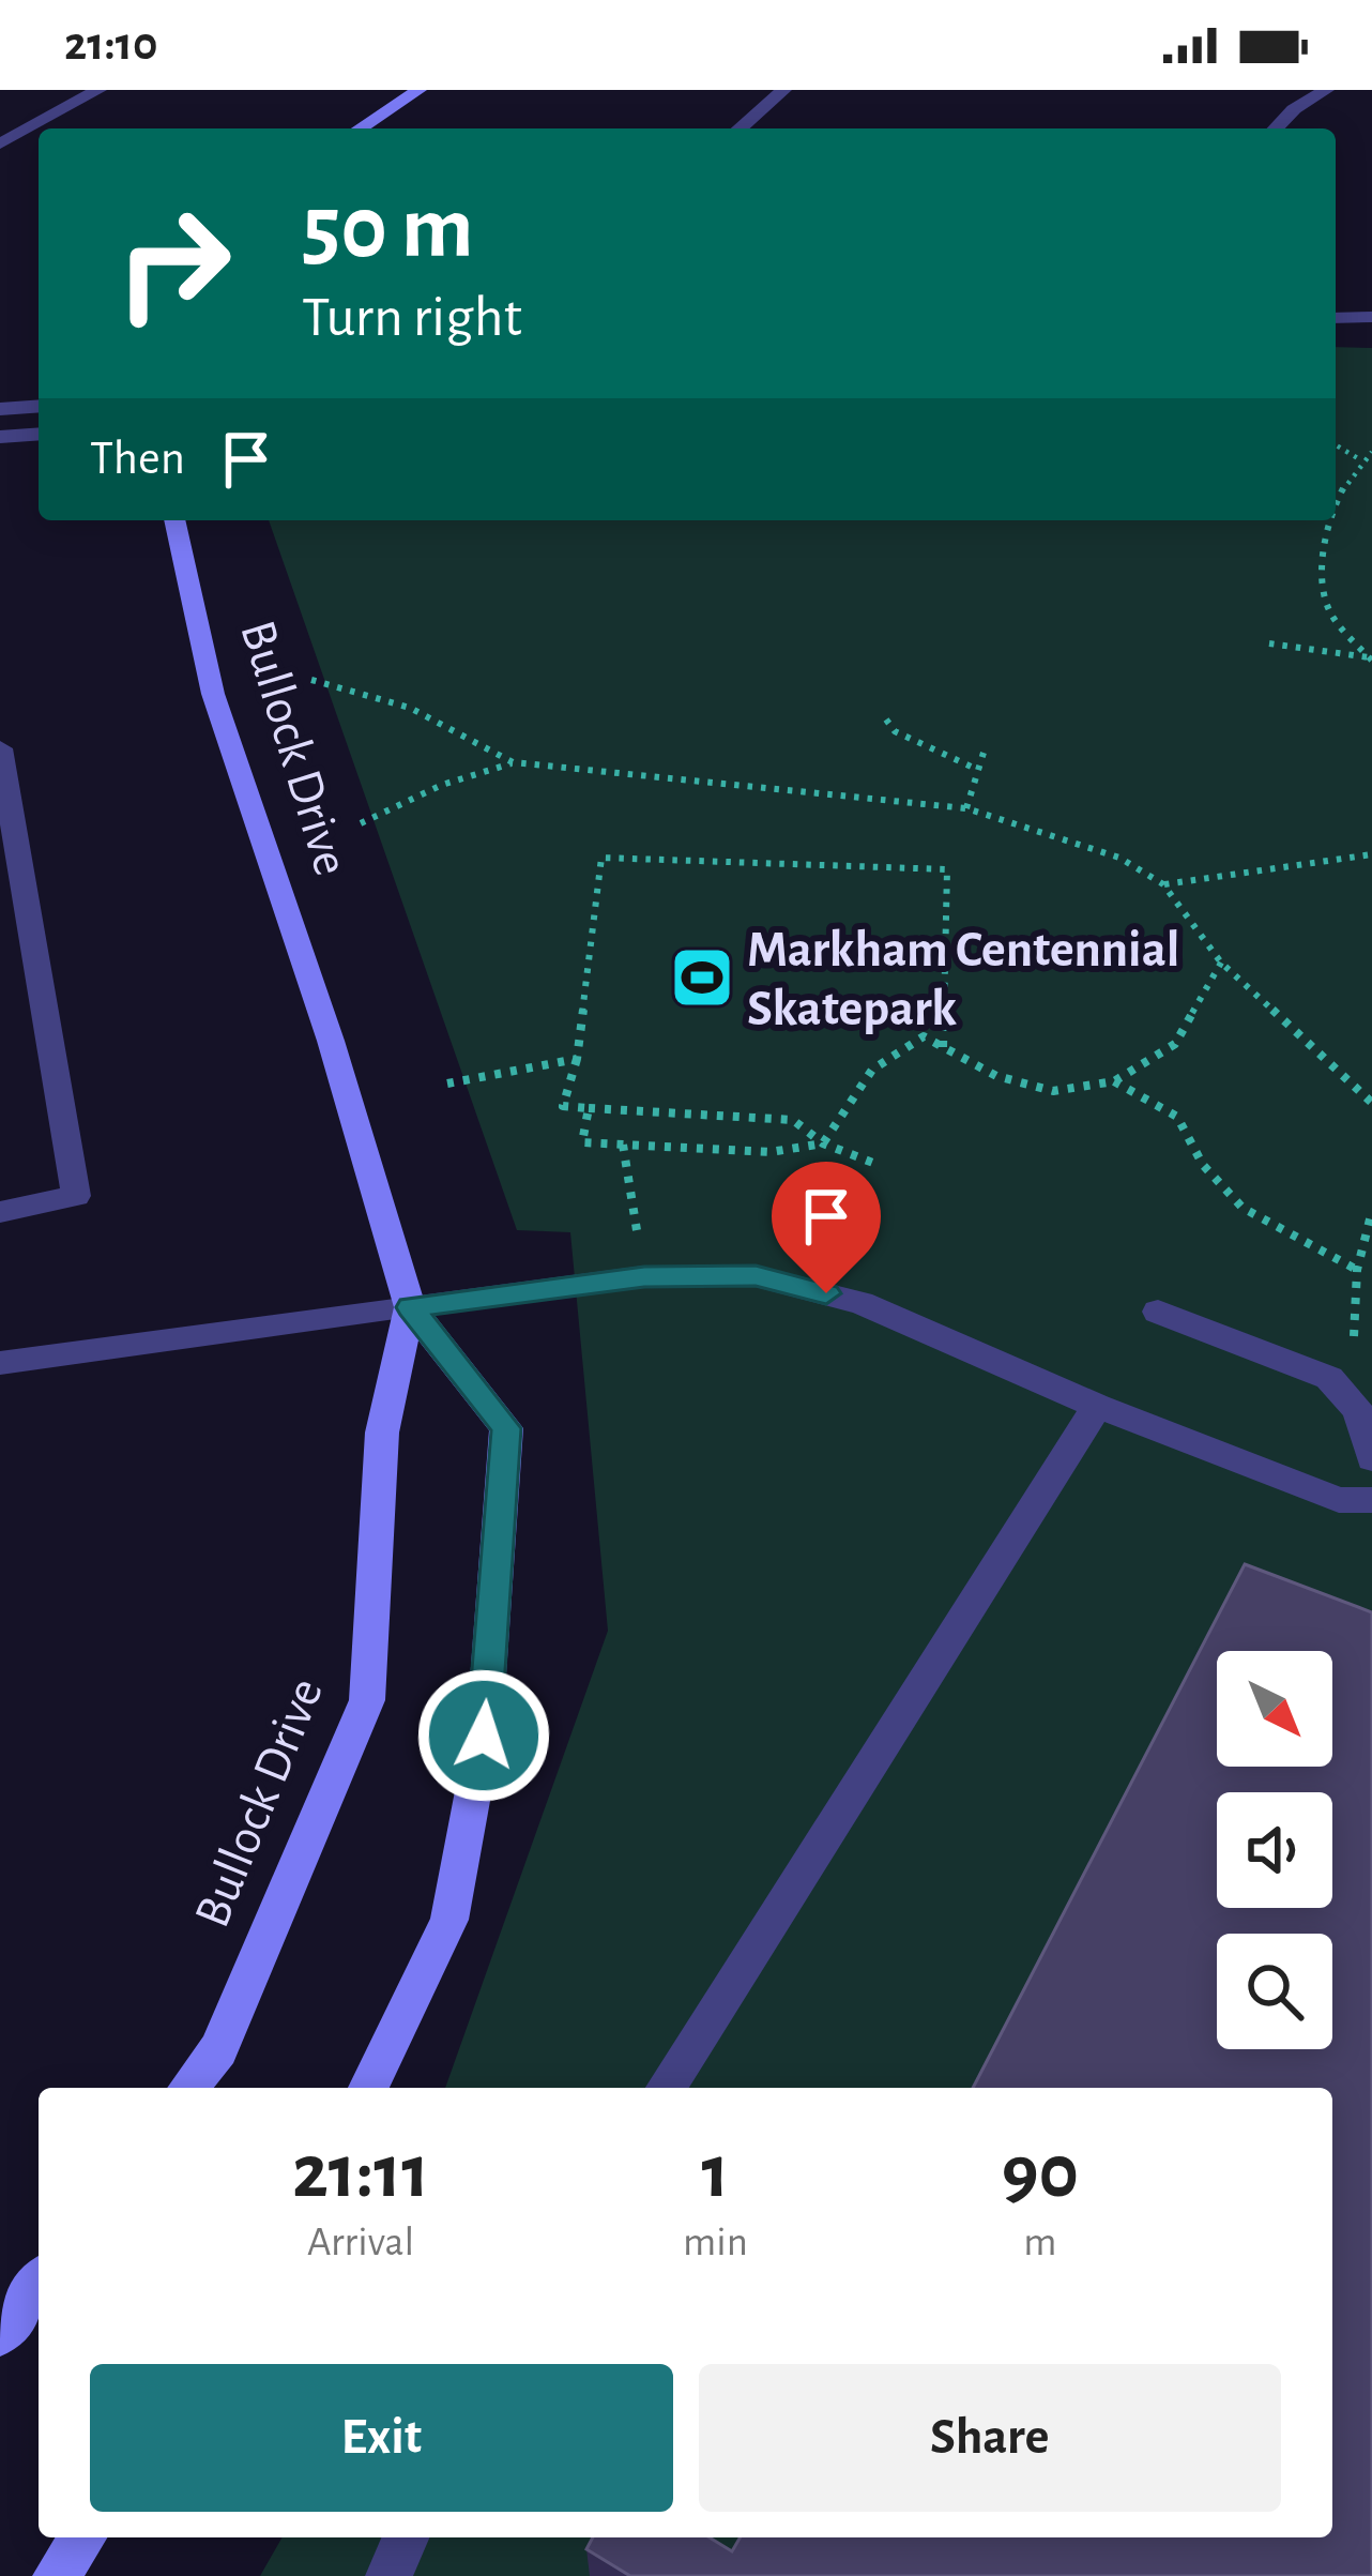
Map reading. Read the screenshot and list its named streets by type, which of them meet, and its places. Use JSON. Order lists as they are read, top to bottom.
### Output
{
  "streets": {
    "street": ["Bullock Drive"]
  },
  "places": {
    "sports": ["Markham Centennial Skatepark"]
  },
  "north": "bottom right",
  "page": {
    "status": "21:10",
    "turn": ["50 m", "Turn right"],
    "then": "Then",
    "eta": [
      "21:11",
      "Arrival",
      "1",
      "min",
      "90",
      "m"
    ],
    "buttons": ["Exit", "Share"]
  }
}
